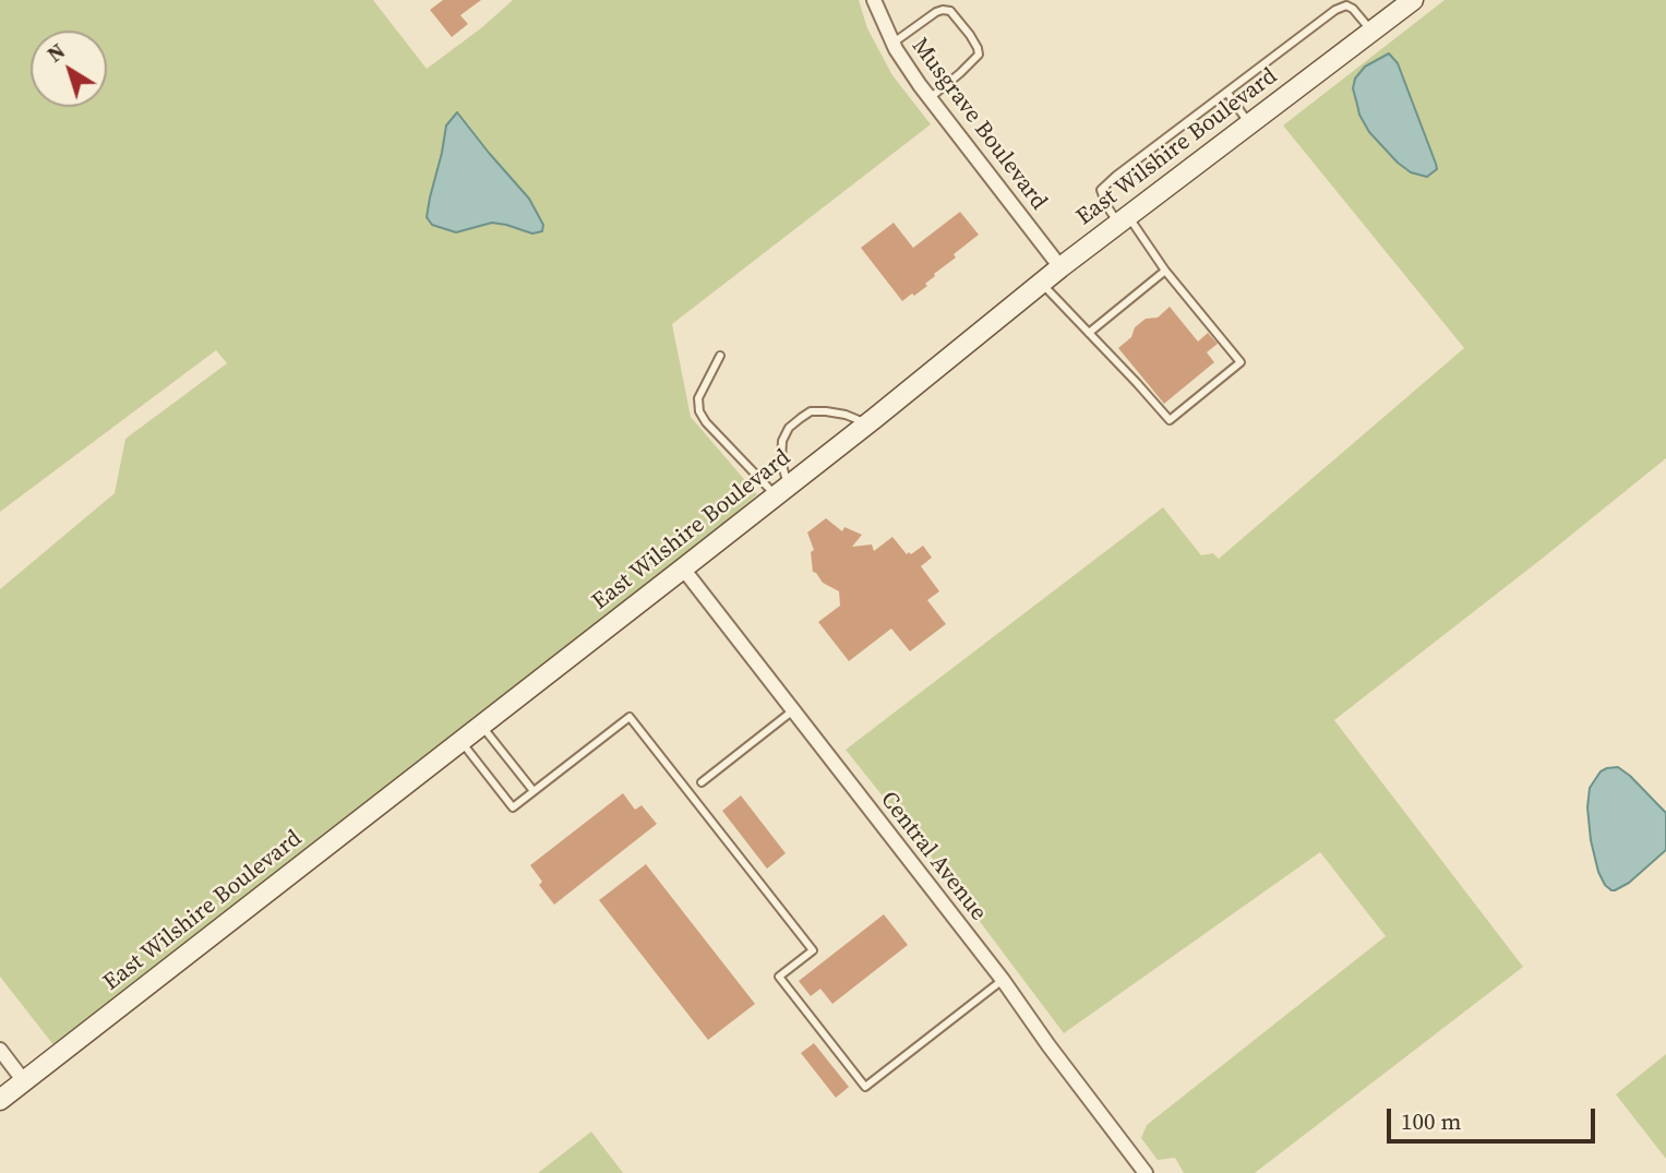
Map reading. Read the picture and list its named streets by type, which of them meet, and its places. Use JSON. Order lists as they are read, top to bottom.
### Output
{
  "streets": {
    "street": ["Musgrave Boulevard", "East Wilshire Boulevard", "Central Avenue"]
  },
  "crossings": [
    ["Musgrave Boulevard", "East Wilshire Boulevard"],
    ["East Wilshire Boulevard", "Central Avenue"]
  ],
  "scale_bar": "100 m",
  "north": "top left"
}
